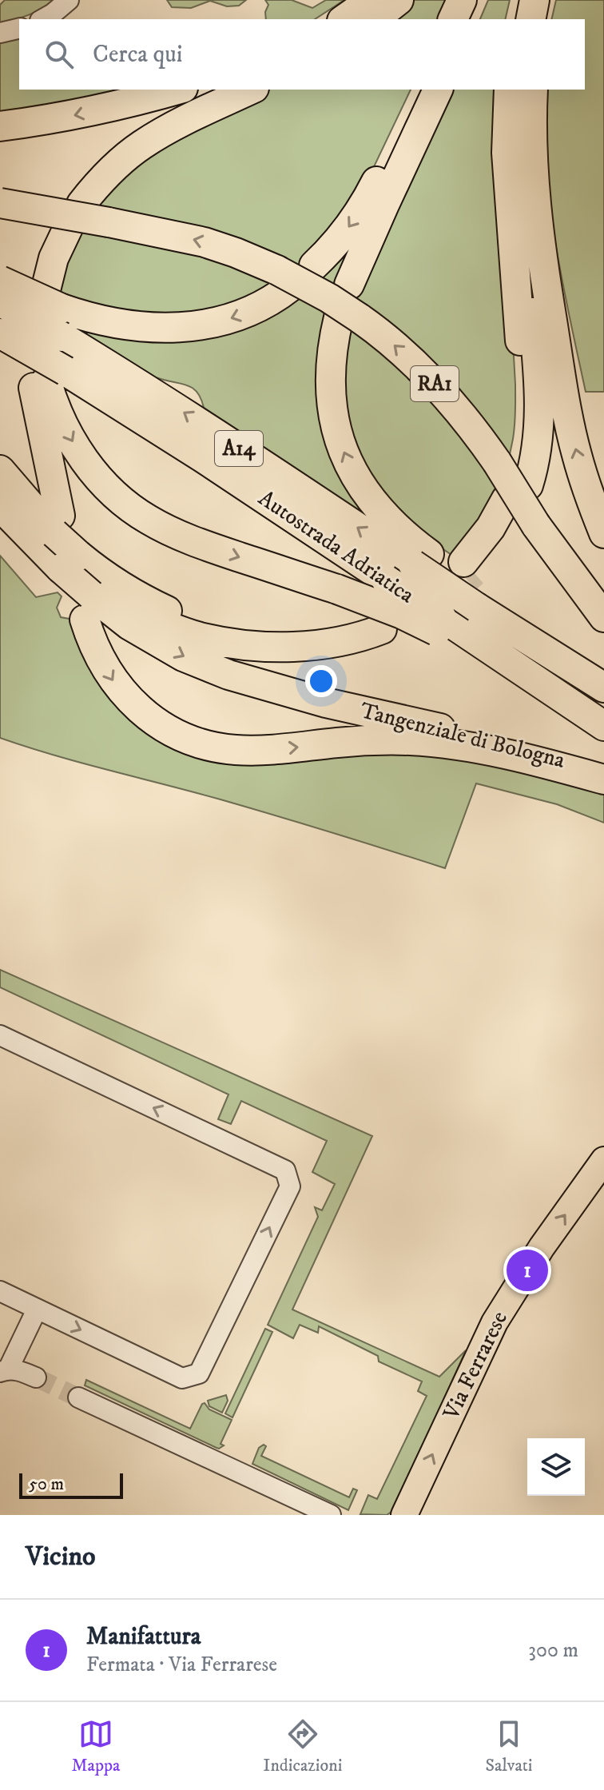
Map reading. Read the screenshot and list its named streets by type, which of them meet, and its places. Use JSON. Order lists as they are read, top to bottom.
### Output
{
  "streets": {
    "highway": [
      "RA1",
      "A14",
      "Autostrada Adriatica",
      "Tangenziale di Bologna"
    ],
    "main road": ["Via Ferrarese"]
  },
  "one_way": ["Via Ferrarese"],
  "scale_bar": "50 m",
  "page": {
    "search": "Cerca qui",
    "pins": "1",
    "scale": "50 m",
    "heading": "Vicino",
    "list": [
      {
        "mark": "1",
        "name": "Manifattura",
        "note": "Fermata · Via Ferrarese",
        "value": "300 m"
      }
    ],
    "nav": ["Mappa", "Indicazioni", "Salvati"]
  }
}
